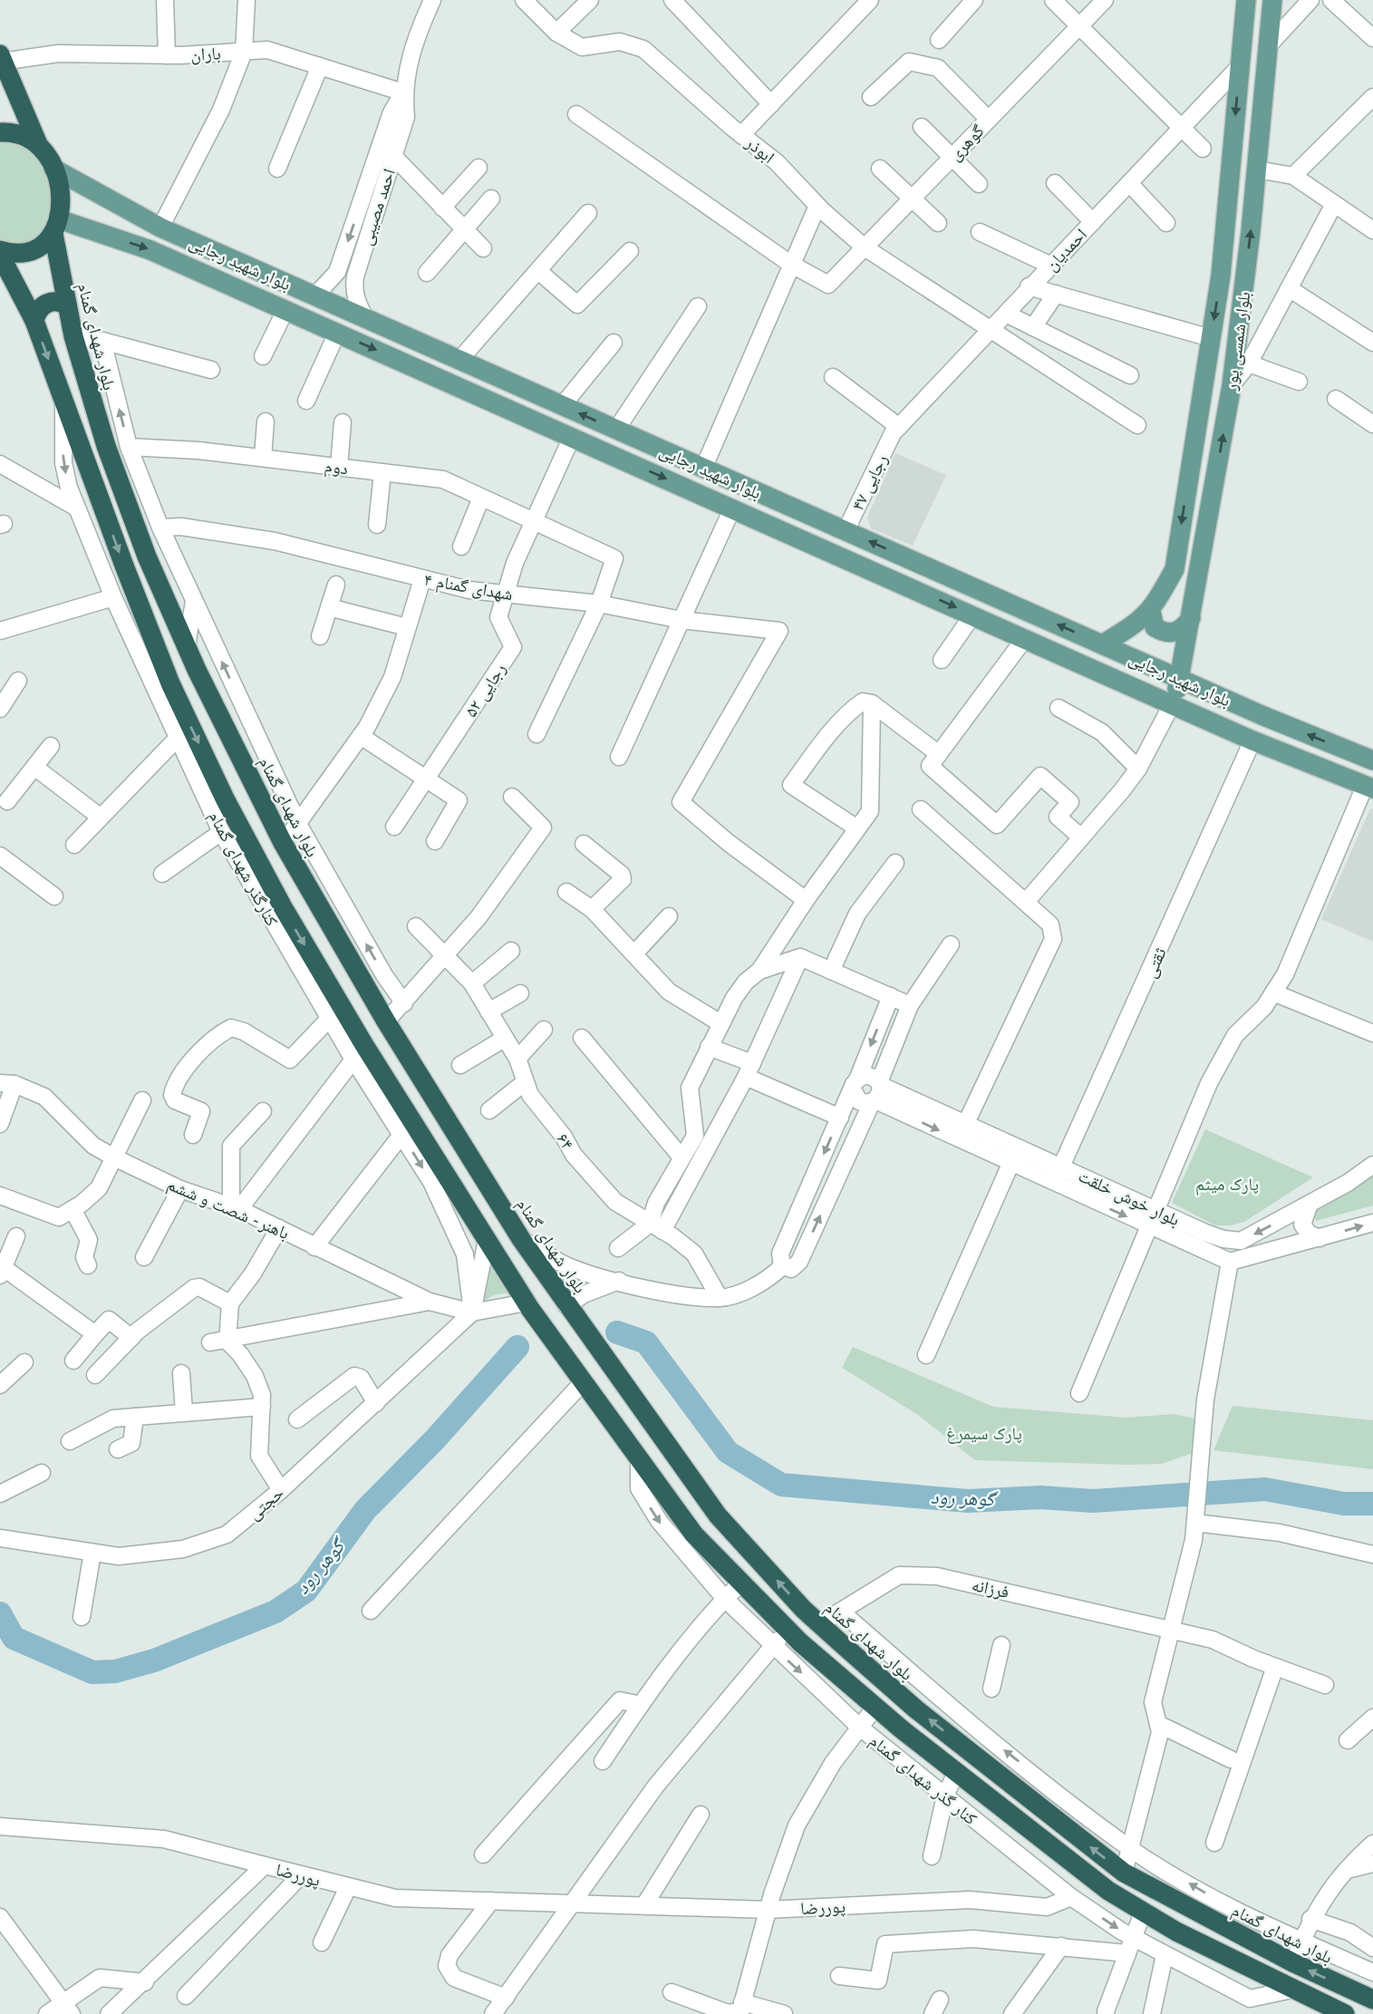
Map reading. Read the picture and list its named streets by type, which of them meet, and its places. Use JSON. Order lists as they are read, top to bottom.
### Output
{
  "streets": {
    "highway": ["بلوار شهدای گمنام"],
    "main road": ["بلوار شهید رجایی", "بلوار شمسی پور"],
    "street": [
      "باران",
      "گوهری",
      "ابوذر",
      "احمد مصیبی",
      "احمدیان",
      "دوم",
      "رجایی ۴۷",
      "شهدای گمنام ۴",
      "رجایی ۵۲",
      "کنارگذر شهدای گمنام",
      "ثقتی",
      "۶۴",
      "بلوار خوش خلقت",
      "باهنر - شصت و ششم",
      "حجتی",
      "فرزانه",
      "کنار گذر شهدای گمنام",
      "پوررضا"
    ]
  },
  "crossings": [
    ["باران", "احمد مصیبی"],
    ["باران", "بلوار شهدای گمنام"],
    ["گوهری", "ابوذر"],
    ["ابوذر", "احمدیان"],
    ["احمد مصیبی", "بلوار شهید رجایی"],
    ["احمدیان", "بلوار شمسی پور"],
    ["احمدیان", "رجایی ۴۷"],
    ["بلوار شهید رجایی", "بلوار شهدای گمنام"],
    ["بلوار شهید رجایی", "بلوار شمسی پور"],
    ["بلوار شهید رجایی", "رجایی ۴۷"],
    ["بلوار شهید رجایی", "رجایی ۵۲"],
    ["بلوار شهید رجایی", "ثقتی"],
    ["بلوار شهدای گمنام", "فرزانه"],
    ["دوم", "شهدای گمنام ۴"],
    ["دوم", "رجایی ۵۲"],
    ["شهدای گمنام ۴", "رجایی ۵۲"],
    ["کنارگذر شهدای گمنام", "باهنر - شصت و ششم"],
    ["کنارگذر شهدای گمنام", "حجتی"],
    ["ثقتی", "بلوار خوش خلقت"],
    ["باهنر - شصت و ششم", "حجتی"],
    ["کنار گذر شهدای گمنام", "پوررضا"]
  ],
  "water": ["گوهر رود"],
  "parks": ["پارک میثم", "پارک سیمرغ"]
}
